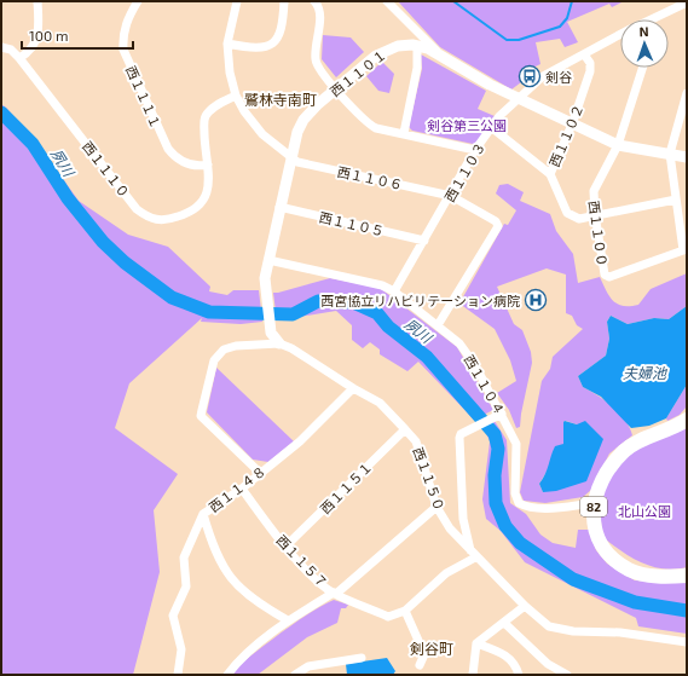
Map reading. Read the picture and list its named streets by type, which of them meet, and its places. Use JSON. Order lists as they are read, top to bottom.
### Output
{
  "streets": {
    "main road": ["82"],
    "street": [
      "西１１０１",
      "西１１１１",
      "西１１０２",
      "西１１１０",
      "西１１０３",
      "西１１０６",
      "西１１０５",
      "西１１００",
      "西１１０４",
      "西１１５０",
      "西１１５１",
      "西１１４８",
      "西１１５７"
    ]
  },
  "crossings": [
    ["西１１０１", "西１１０２"],
    ["西１１０１", "西１１０３"],
    ["西１１０１", "西１１０６"],
    ["西１１０１", "西１１０５"],
    ["西１１０１", "西１１００"],
    ["西１１０１", "西１１０４"],
    ["西１１０１", "西１１５０"],
    ["西１１１１", "西１１１０"],
    ["西１１０２", "西１１０３"],
    ["西１１０３", "西１１０６"],
    ["西１１０３", "西１１０５"],
    ["西１１０３", "西１１０４"],
    ["西１１０６", "西１１０４"],
    ["西１１０４", "82"],
    ["西１１５０", "西１１５１"],
    ["西１１５０", "西１１４８"],
    ["西１１５１", "西１１５７"],
    ["西１１４８", "西１１５７"]
  ],
  "districts": ["鷲林寺南町", "剣谷町"],
  "water": ["夙川", "夫婦池"],
  "parks": ["剣谷第三公園", "北山公園"],
  "places": {
    "bus stop": ["剣谷"],
    "hospital": ["西宮協立リハビリテーション病院"]
  },
  "scale_bar": "100 m",
  "north": "top"
}
